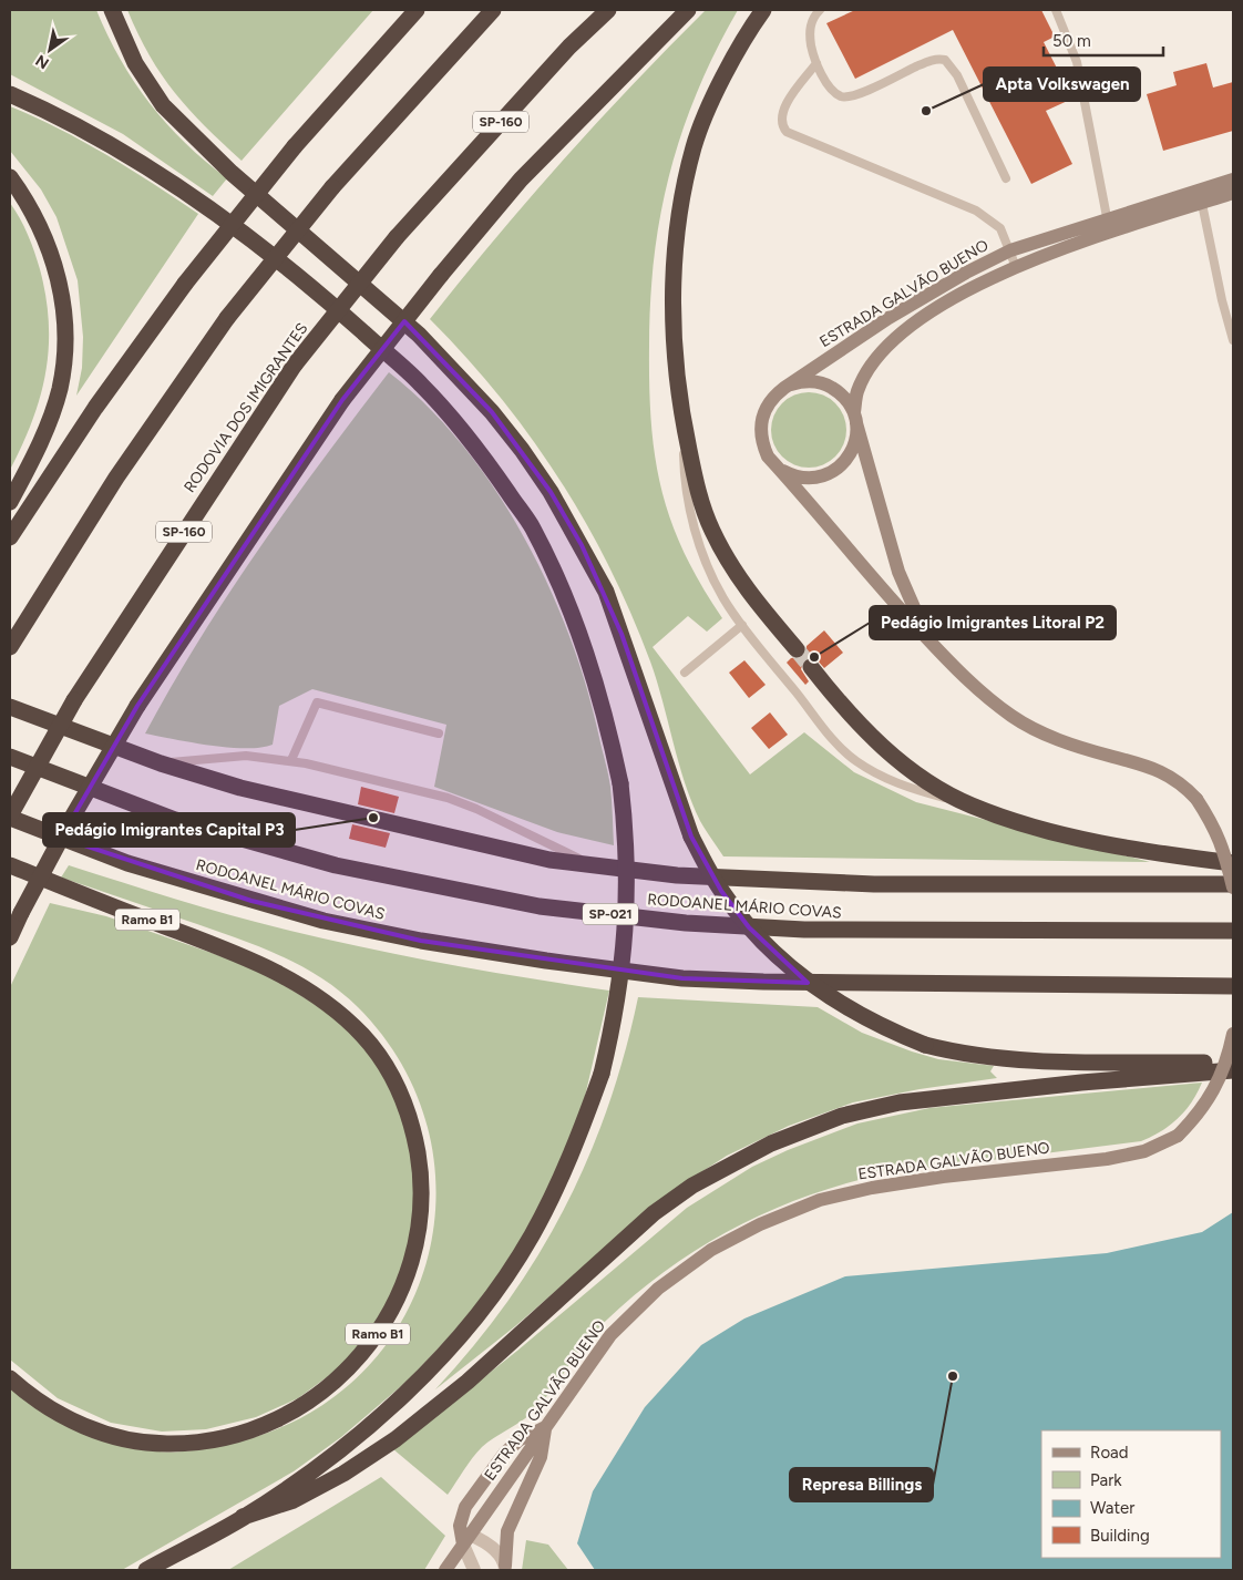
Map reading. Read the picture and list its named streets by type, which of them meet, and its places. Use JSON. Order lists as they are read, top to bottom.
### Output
{
  "streets": {
    "highway": [
      "SP-160",
      "RODOVIA DOS IMIGRANTES",
      "RODOANEL MÁRIO COVAS",
      "SP-021",
      "Ramo B1"
    ],
    "main road": ["ESTRADA GALVÃO BUENO"]
  },
  "crossings": [
    ["RODOVIA DOS IMIGRANTES", "RODOANEL MÁRIO COVAS"]
  ],
  "places": [
    "Apta Volkswagen",
    "Pedágio Imigrantes Litoral P2",
    "Pedágio Imigrantes Capital P3",
    "Represa Billings"
  ],
  "legend": [
    "Road",
    "Park",
    "Water",
    "Building"
  ],
  "scale_bar": "50 m",
  "north": "bottom left"
}
